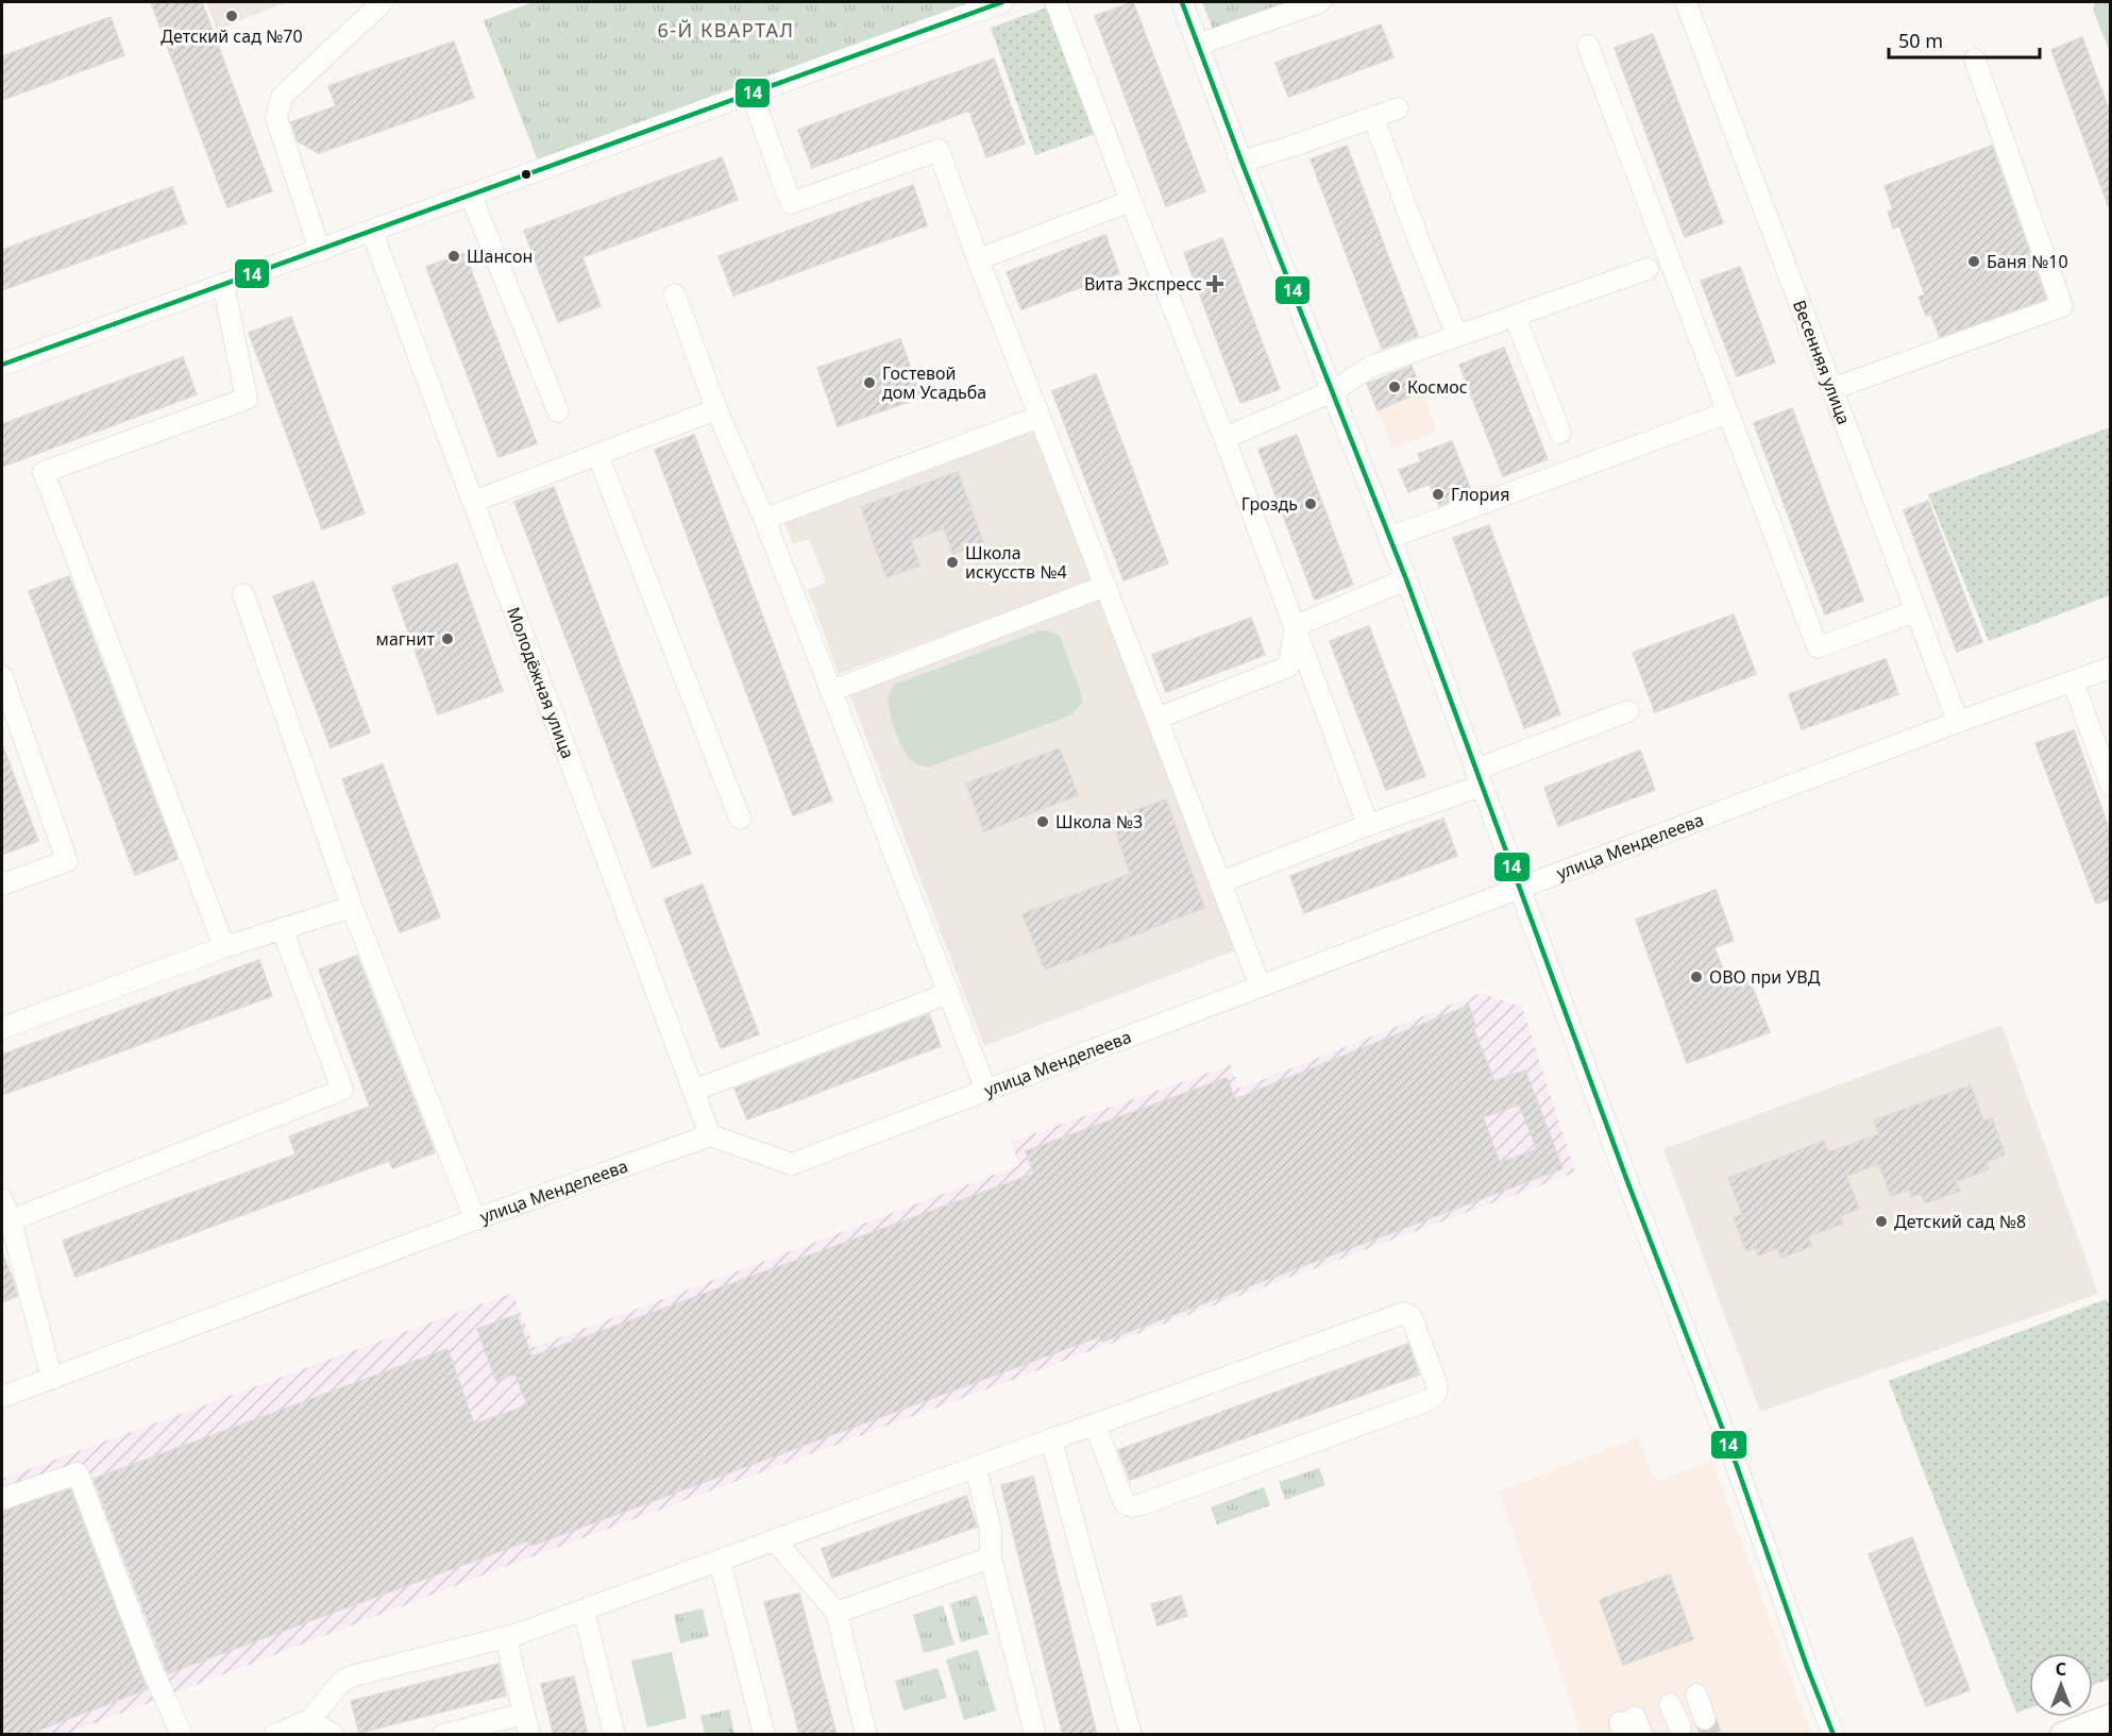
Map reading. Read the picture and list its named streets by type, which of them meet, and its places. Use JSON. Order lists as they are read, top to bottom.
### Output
{
  "streets": {
    "street": ["Весенняя улица", "Молодёжная улица", "улица Менделеева"]
  },
  "crossings": [
    ["Весенняя улица", "улица Менделеева"],
    ["Молодёжная улица", "улица Менделеева"]
  ],
  "districts": ["6-Й КВАРТАЛ"],
  "places": {
    "other": [
      "Детский сад №70",
      "Шансон",
      "Баня №10",
      "Гостевой дом Усадьба",
      "Космос",
      "Глория",
      "Гроздь",
      "Школа искусств №4",
      "магнит",
      "Школа №3",
      "ОВО при УВД",
      "Детский сад №8"
    ],
    "health": ["Вита Экспресс"]
  },
  "lines": ["transit line 14"],
  "scale_bar": "50 m",
  "north": "top"
}
